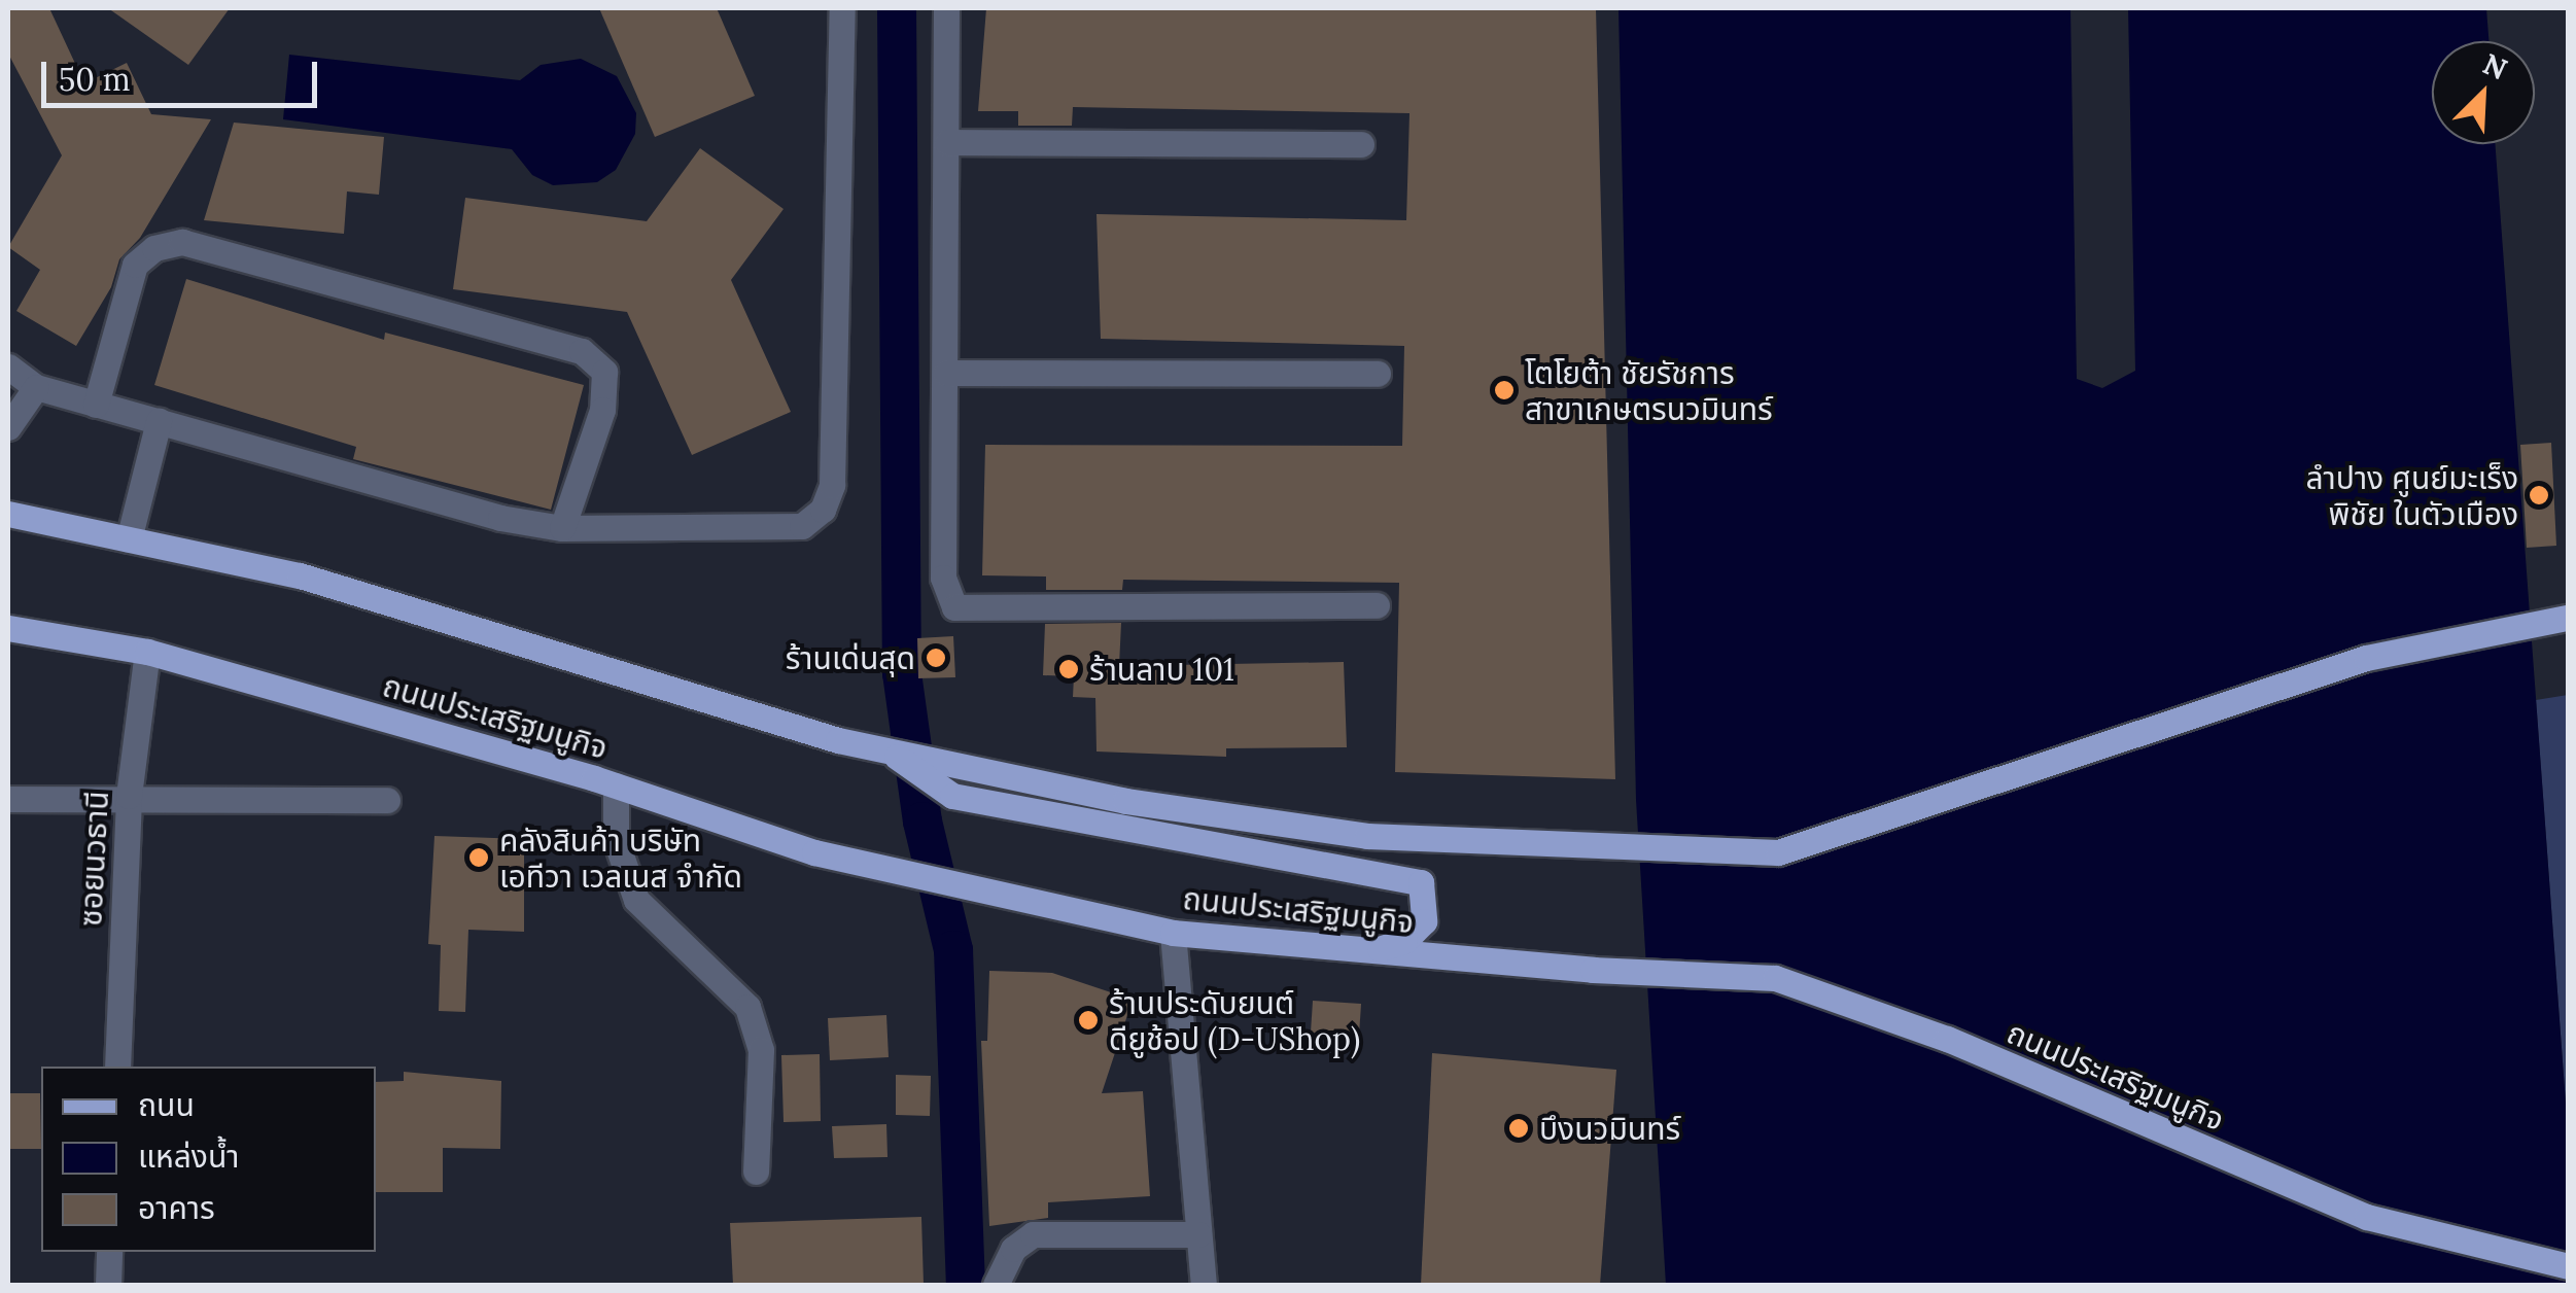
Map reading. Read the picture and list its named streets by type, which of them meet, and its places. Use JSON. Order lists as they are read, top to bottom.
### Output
{
  "streets": {
    "main road": ["ถนนประเสริฐมนูกิจ"],
    "street": ["ซอยนวธานี"]
  },
  "crossings": [
    ["ถนนประเสริฐมนูกิจ", "ซอยนวธานี"]
  ],
  "places": [
    "โตโยต้า ชัยรัชการ สาขาเกษตรนวมินทร์",
    "ลำปาง ศูนย์มะเร็ง พิชัย ในตัวเมือง",
    "ร้านเด่นสุด",
    "ร้านลาบ 101",
    "คลังสินค้า บริษัท เอทีวา เวลเนส จำกัด",
    "ร้านประดับยนต์ ดียูช้อป (D-UShop)",
    "บึงนวมินทร์"
  ],
  "legend": ["ถนน", "แหล่งน้ำ", "อาคาร"],
  "scale_bar": "50 m",
  "north": "top right"
}
